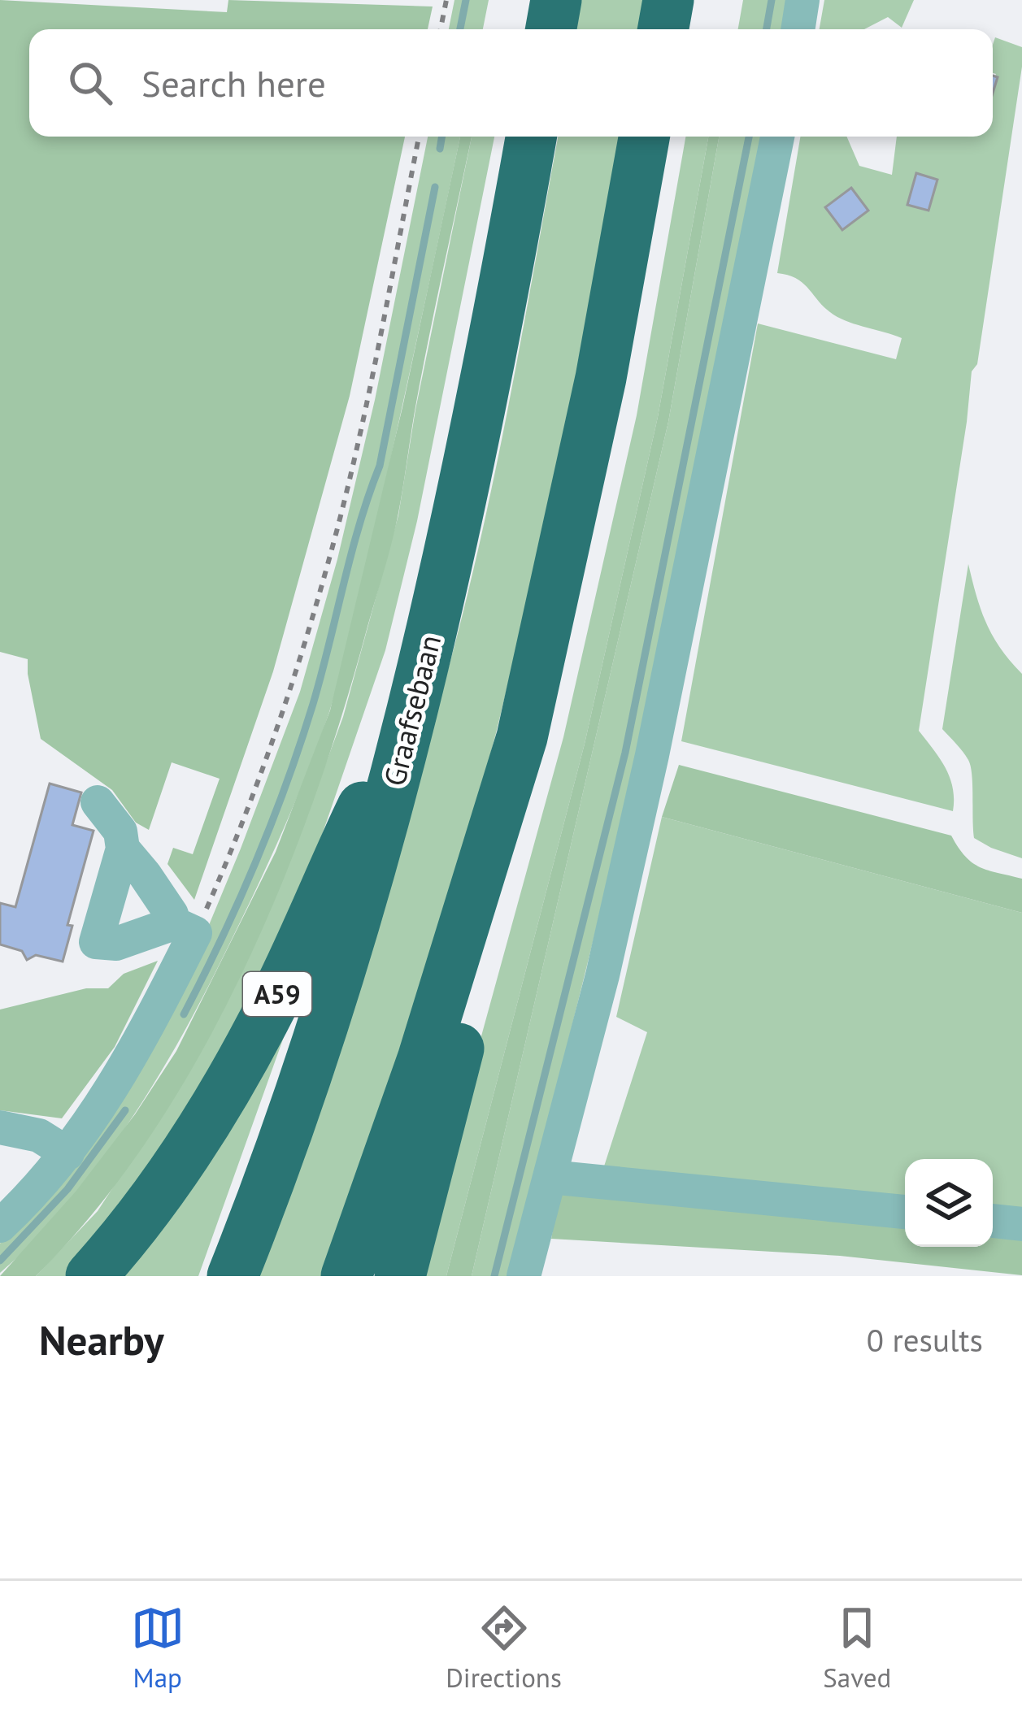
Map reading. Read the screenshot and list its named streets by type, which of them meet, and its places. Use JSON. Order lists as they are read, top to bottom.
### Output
{
  "streets": {
    "highway": ["Graafsebaan", "A59"]
  },
  "crossings": [
    ["Graafsebaan", "A59"]
  ],
  "page": {
    "search": "Search here",
    "heading": ["Nearby", "0 results"],
    "nav": ["Map", "Directions", "Saved"]
  }
}
